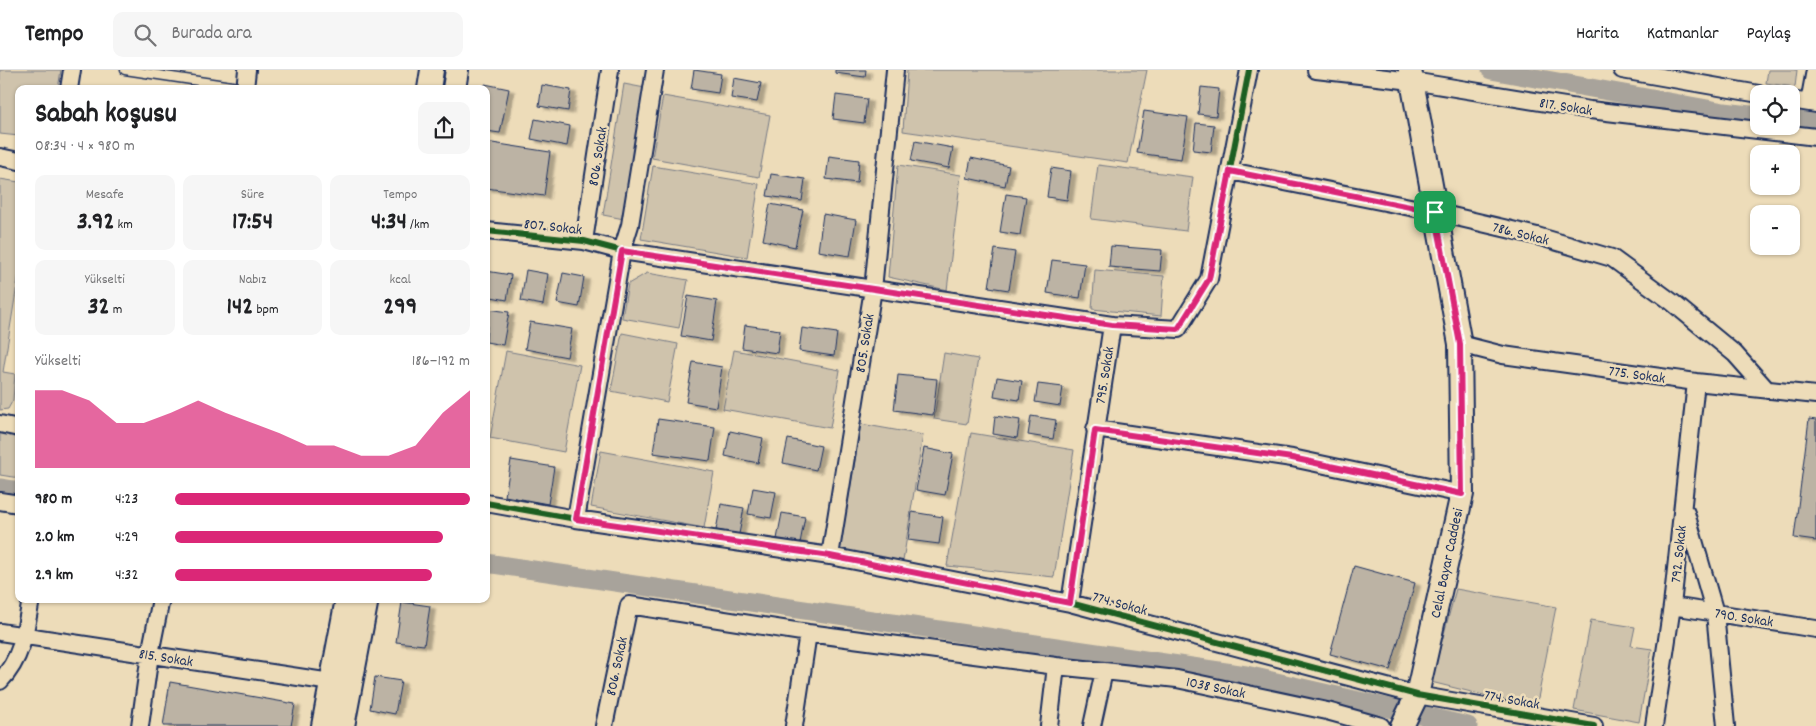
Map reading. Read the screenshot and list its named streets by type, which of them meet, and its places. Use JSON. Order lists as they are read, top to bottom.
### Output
{
  "streets": {
    "street": [
      "817. Sokak",
      "806. Sokak",
      "807. Sokak",
      "786. Sokak",
      "805. Sokak",
      "775. Sokak",
      "795. Sokak",
      "792. Sokak",
      "Celal Bayar Caddesi",
      "774. Sokak",
      "790. Sokak",
      "815. Sokak",
      "1038 Sokak"
    ]
  },
  "crossings": [
    ["817. Sokak", "Celal Bayar Caddesi"],
    ["806. Sokak", "807. Sokak"],
    ["806. Sokak", "1038 Sokak"],
    ["807. Sokak", "786. Sokak"],
    ["807. Sokak", "805. Sokak"],
    ["807. Sokak", "795. Sokak"],
    ["786. Sokak", "775. Sokak"],
    ["786. Sokak", "Celal Bayar Caddesi"],
    ["805. Sokak", "774. Sokak"],
    ["775. Sokak", "792. Sokak"],
    ["775. Sokak", "Celal Bayar Caddesi"],
    ["795. Sokak", "774. Sokak"],
    ["792. Sokak", "790. Sokak"],
    ["Celal Bayar Caddesi", "774. Sokak"]
  ],
  "page": {
    "header": "Tempo",
    "search": "Burada ara",
    "nav": ["Harita", "Katmanlar", "Paylaş"],
    "map_buttons": ["+", "−"],
    "heading": ["Sabah koşusu", "08:34 · 4 × 980 m"],
    "stats": [
      ["Mesafe", "3.92 km"],
      ["Süre", "17:54"],
      ["Tempo", "4:34 /km"],
      ["Yükselti", "32 m"],
      ["Nabız", "142 bpm"],
      ["kcal", "299"]
    ],
    "chart": ["Yükselti", "186–192 m"],
    "list": [
      {
        "name": "980 m",
        "note": "4:23"
      },
      {
        "name": "2.0 km",
        "note": "4:29"
      },
      {
        "name": "2.9 km",
        "note": "4:32"
      }
    ]
  }
}
